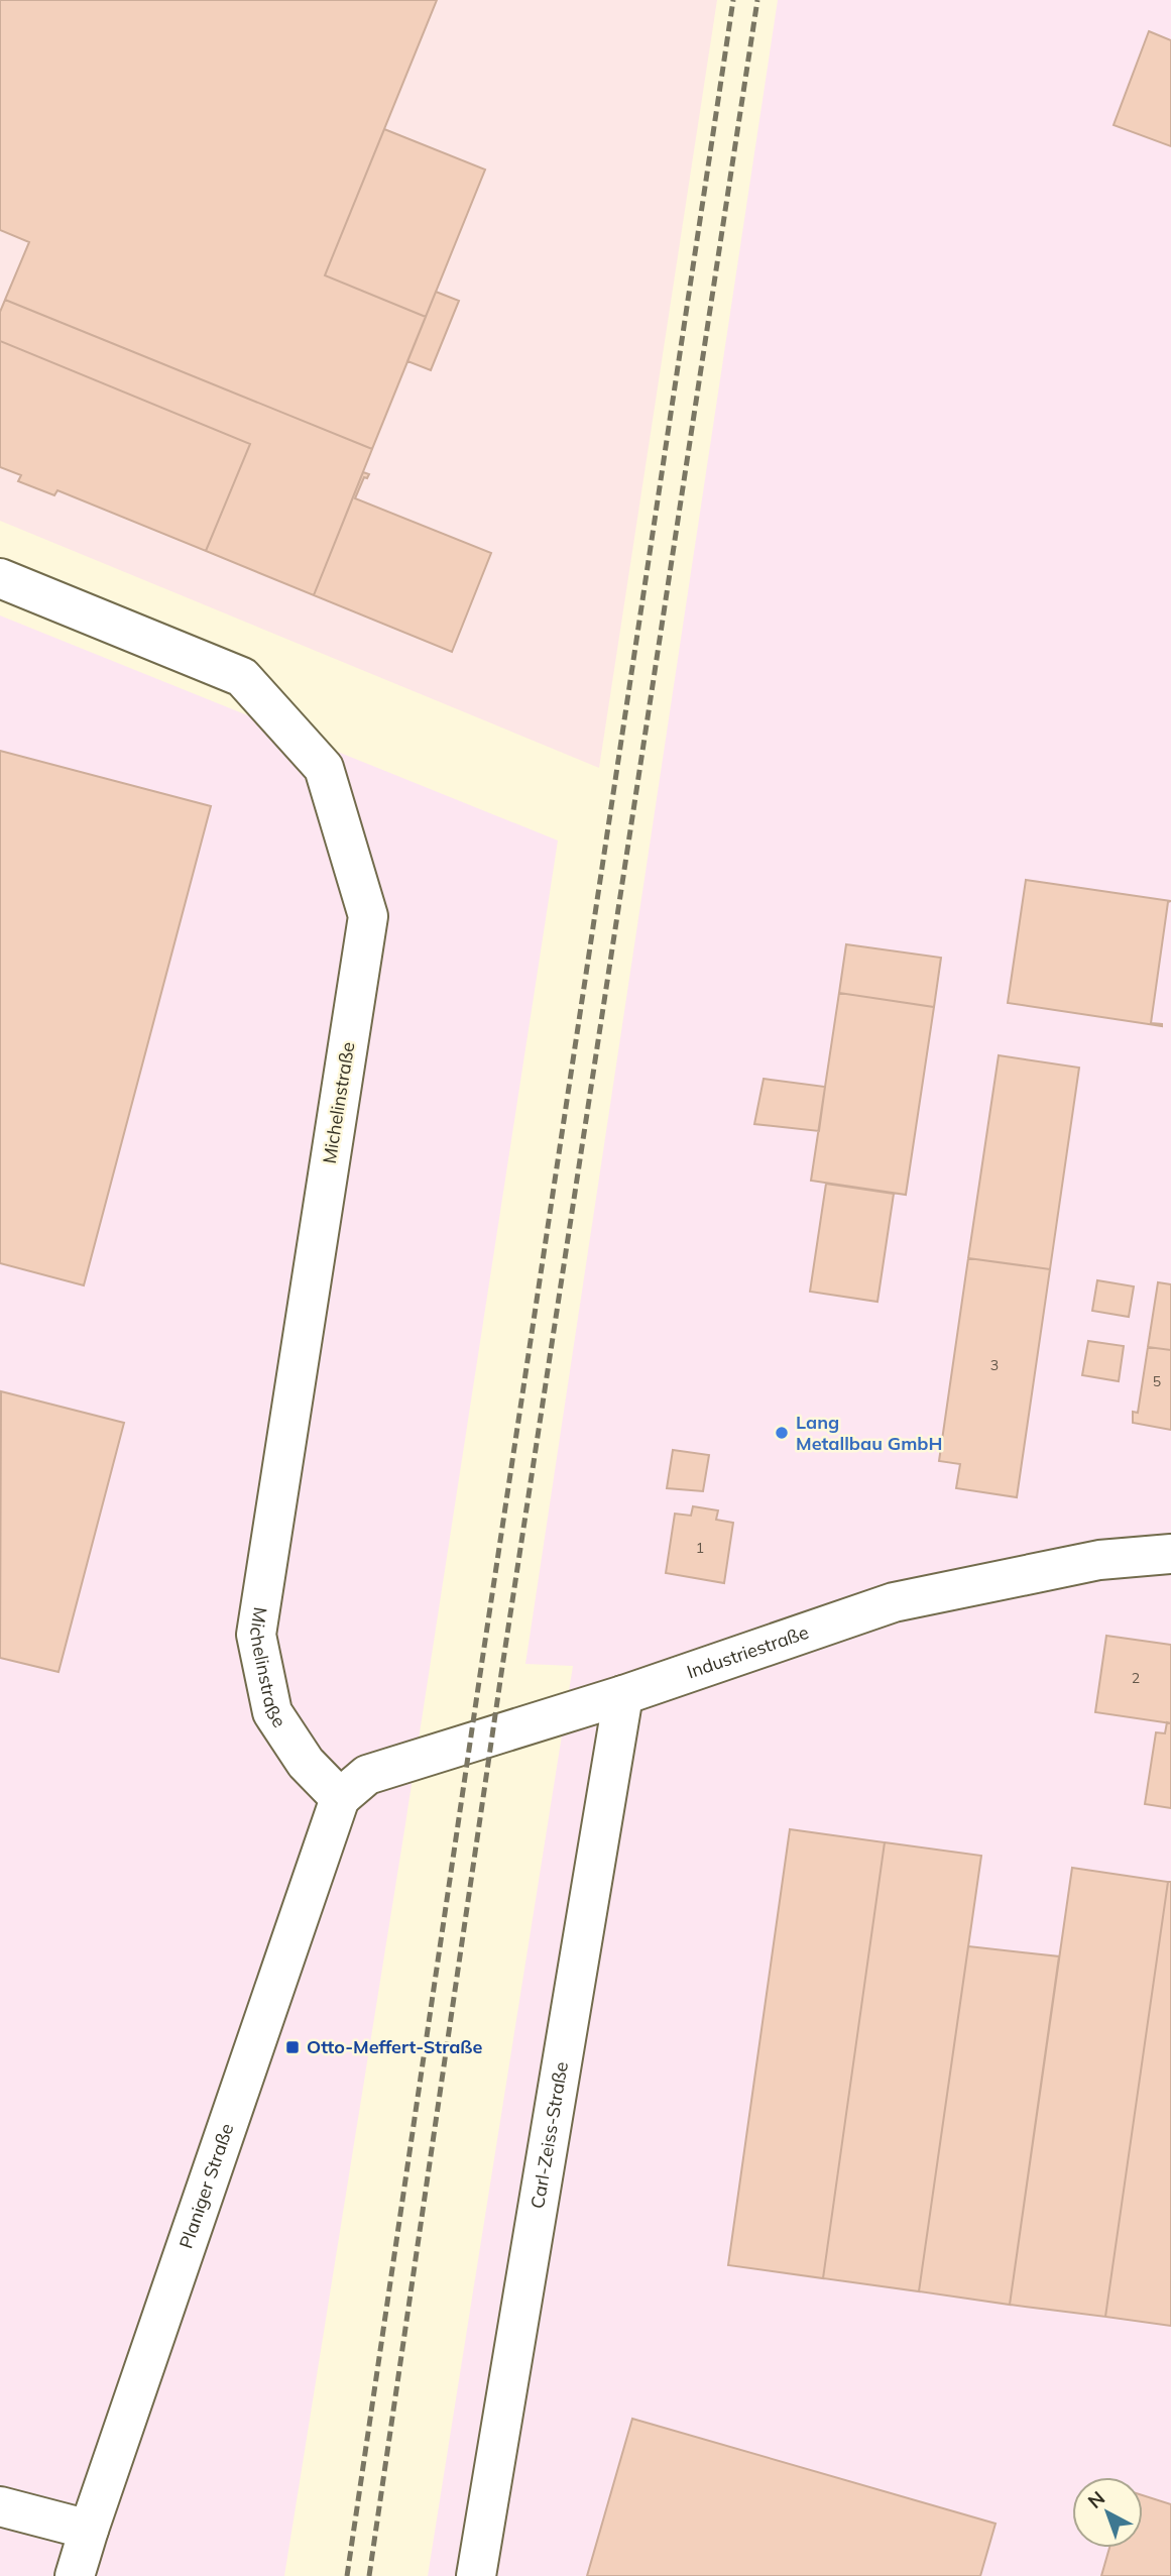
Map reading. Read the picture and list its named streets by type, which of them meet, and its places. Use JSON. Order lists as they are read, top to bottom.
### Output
{
  "streets": {
    "street": [
      "Michelinstraße",
      "Industriestraße",
      "Carl-Zeiss-Straße",
      "Planiger Straße"
    ]
  },
  "crossings": [
    ["Michelinstraße", "Industriestraße"],
    ["Michelinstraße", "Planiger Straße"],
    ["Industriestraße", "Carl-Zeiss-Straße"],
    ["Industriestraße", "Planiger Straße"]
  ],
  "places": {
    "other": ["Lang Metallbau GmbH"],
    "transit": ["Otto-Meffert-Straße"]
  },
  "house_numbers": [
    "3",
    "5",
    "1",
    "2"
  ],
  "north": "top left"
}
